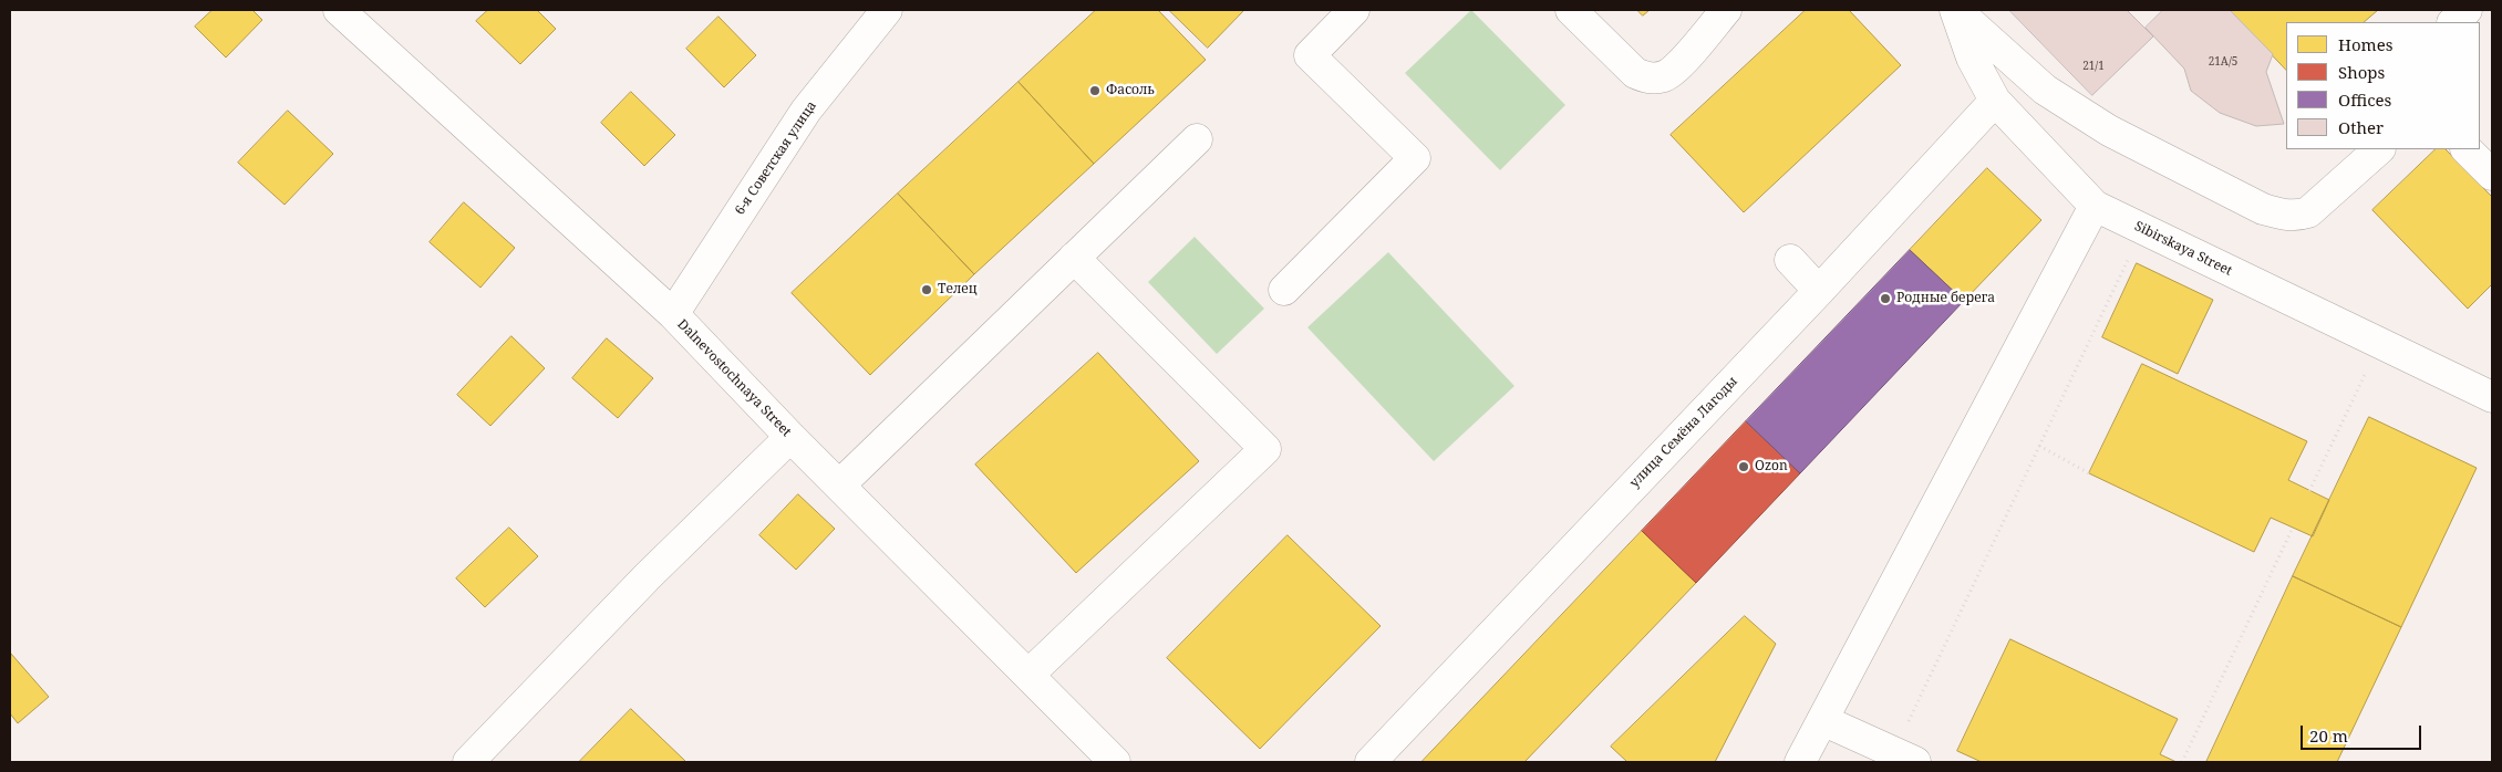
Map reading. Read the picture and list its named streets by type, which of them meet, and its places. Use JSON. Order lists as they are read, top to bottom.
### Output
{
  "streets": {
    "street": [
      "6-я Советская улица",
      "Sibirskaya Street",
      "Dalnevostochnaya Street",
      "улица Семёна Лагоды"
    ]
  },
  "crossings": [
    ["6-я Советская улица", "Dalnevostochnaya Street"],
    ["Sibirskaya Street", "улица Семёна Лагоды"]
  ],
  "places": [
    "Фасоль",
    "Телец",
    "Родные берега",
    "Ozon"
  ],
  "house_numbers": ["21А/5", "21/1"],
  "legend": [
    "Homes",
    "Shops",
    "Offices",
    "Other"
  ],
  "scale_bar": "20 m"
}
